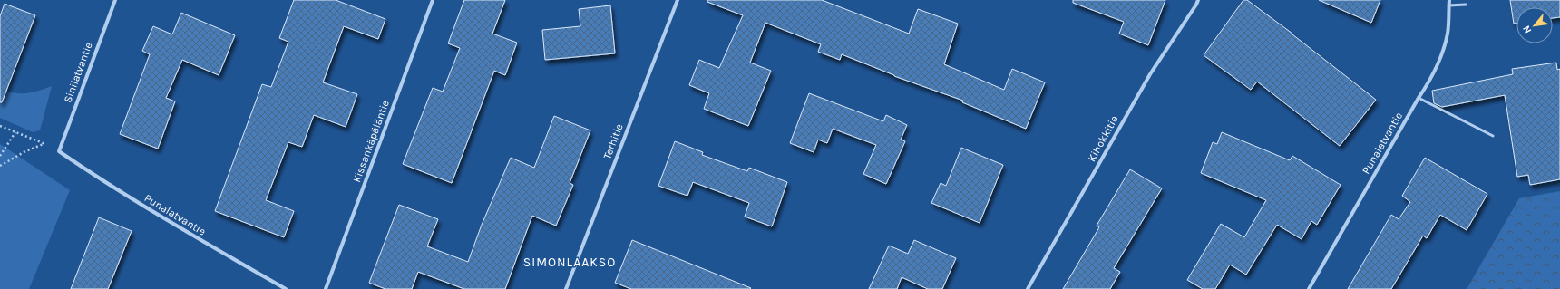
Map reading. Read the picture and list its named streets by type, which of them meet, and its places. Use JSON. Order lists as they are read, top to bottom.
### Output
{
  "streets": {
    "street": [
      "Sinilatvantie",
      "Kihokkitie",
      "Kissankäpäläntie",
      "Terhitie",
      "Punalatvantie"
    ]
  },
  "crossings": [
    ["Sinilatvantie", "Punalatvantie"]
  ],
  "districts": ["SIMONLAAKSO"],
  "north": "bottom left"
}
